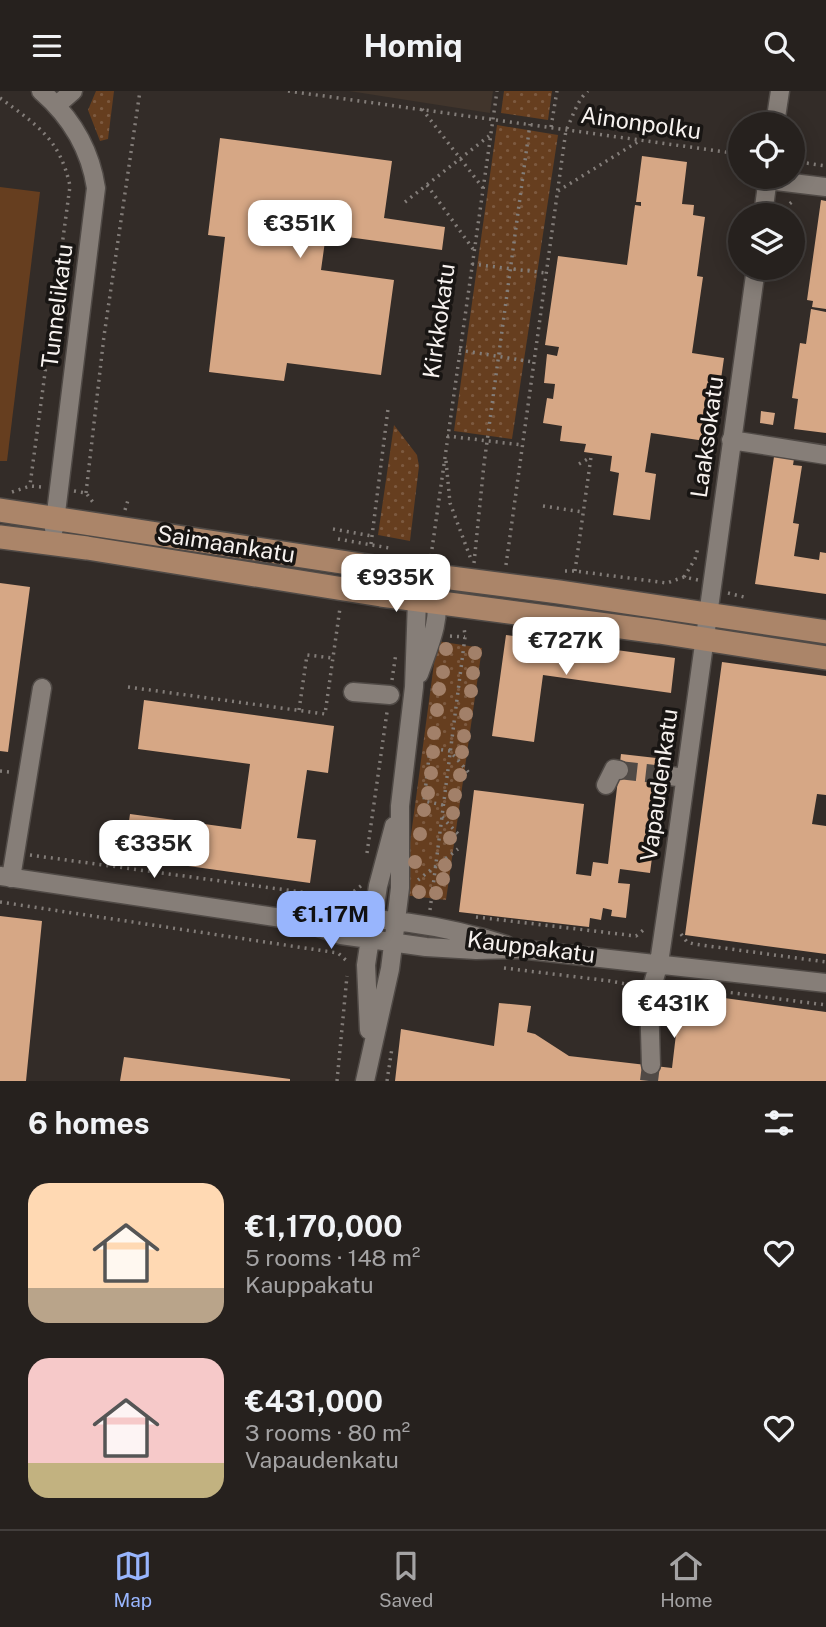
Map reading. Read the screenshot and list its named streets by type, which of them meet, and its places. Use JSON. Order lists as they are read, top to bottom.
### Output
{
  "streets": {
    "main road": ["Saimaankatu"],
    "street": [
      "Tunnelikatu",
      "Laaksokatu",
      "Vapaudenkatu",
      "Kauppakatu"
    ],
    "path": ["Ainonpolku", "Kirkkokatu"]
  },
  "crossings": [
    ["Ainonpolku", "Kirkkokatu"],
    ["Tunnelikatu", "Saimaankatu"],
    ["Kirkkokatu", "Saimaankatu"],
    ["Laaksokatu", "Saimaankatu"],
    ["Laaksokatu", "Vapaudenkatu"],
    ["Saimaankatu", "Vapaudenkatu"],
    ["Vapaudenkatu", "Kauppakatu"]
  ],
  "page": {
    "header": "Homiq",
    "price": [
      "€351K",
      "€935K",
      "€727K",
      "€335K",
      "€1.17M",
      "€431K"
    ],
    "heading": "6 homes",
    "list": [
      {
        "name": "€1,170,000",
        "note": "5 rooms · 148 m² · Kauppakatu"
      },
      {
        "name": "€431,000",
        "note": "3 rooms · 80 m² · Vapaudenkatu"
      }
    ],
    "tabs": ["Map", "Saved", "Home"]
  }
}
